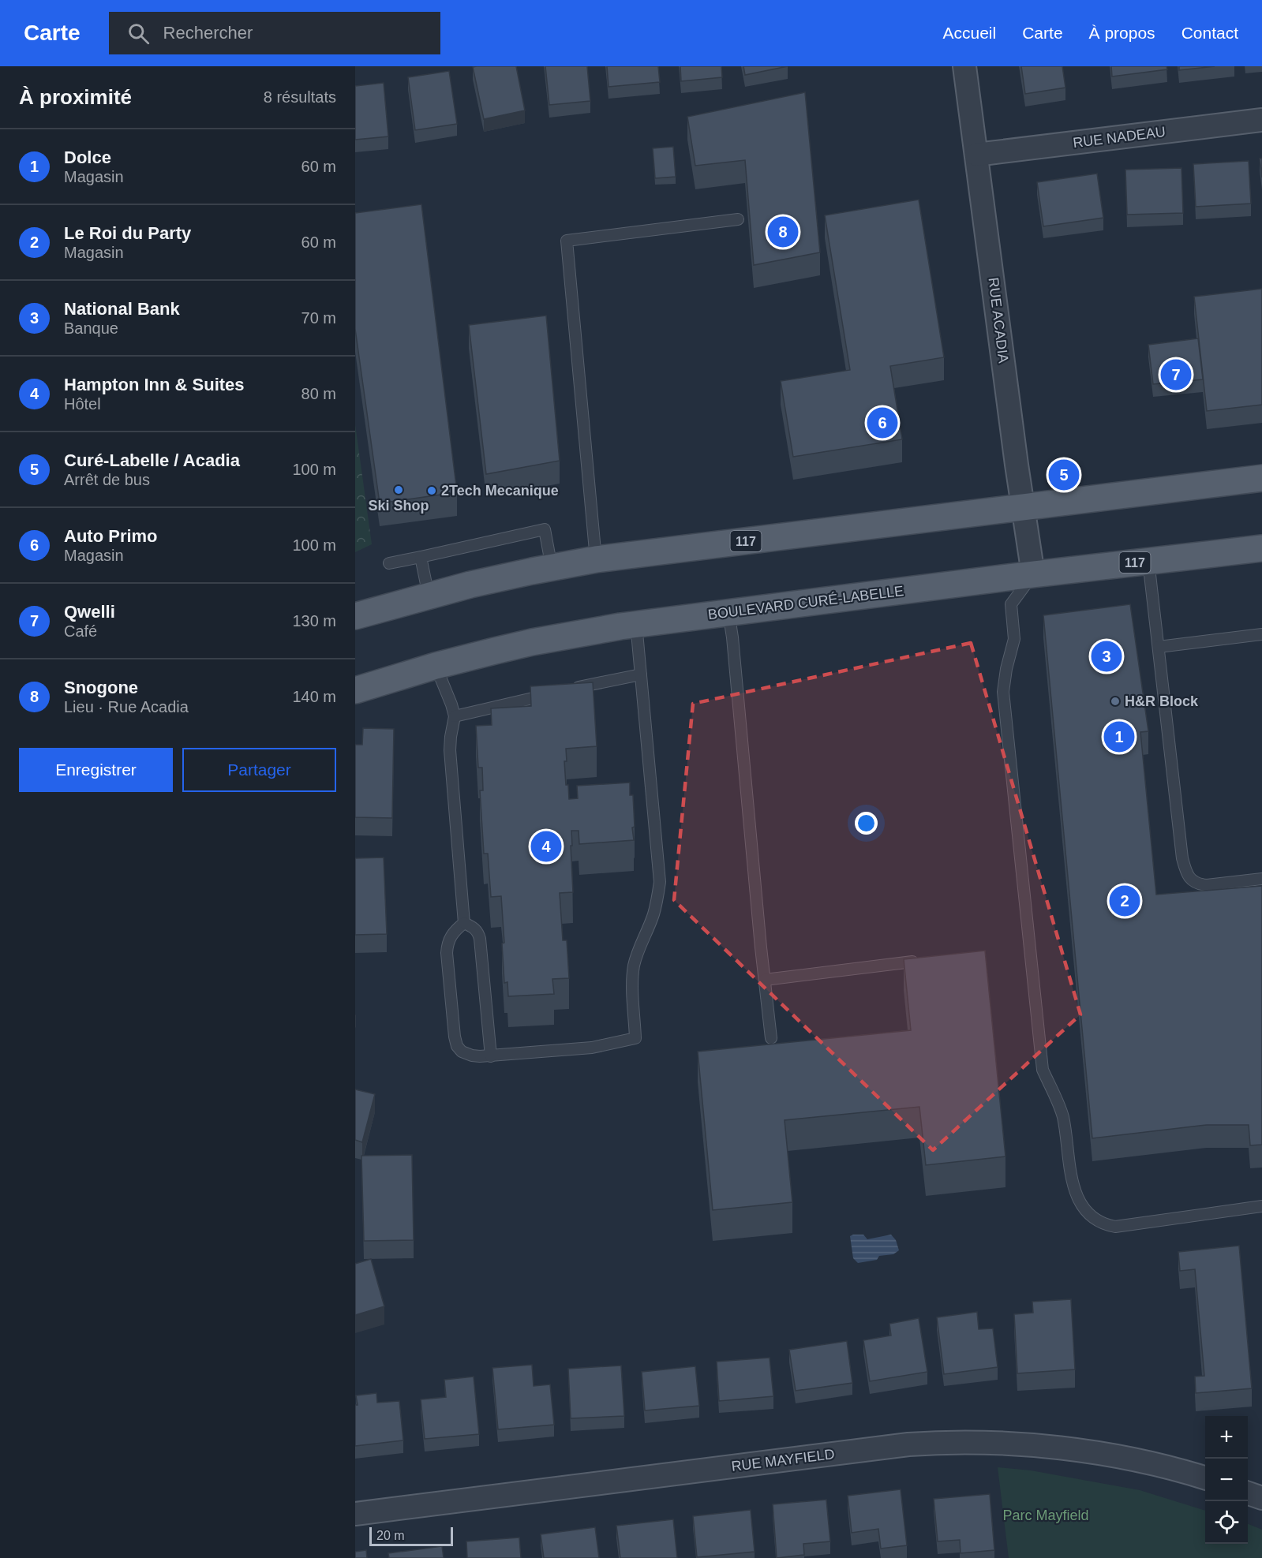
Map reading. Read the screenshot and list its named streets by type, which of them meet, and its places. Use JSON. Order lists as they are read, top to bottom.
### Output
{
  "streets": {
    "main road": ["117", "BOULEVARD CURÉ-LABELLE"],
    "street": ["RUE NADEAU", "RUE ACADIA", "RUE MAYFIELD"]
  },
  "crossings": [
    ["RUE NADEAU", "RUE ACADIA"],
    ["RUE ACADIA", "117"],
    ["RUE ACADIA", "BOULEVARD CURÉ-LABELLE"]
  ],
  "parks": ["Parc Mayfield"],
  "places": ["Ski Shop", "2Tech Mecanique", "H&R Block"],
  "scale_bar": "20 m",
  "page": {
    "header": "Carte",
    "search": "Rechercher",
    "nav": [
      "Accueil",
      "Carte",
      "À propos",
      "Contact"
    ],
    "heading": ["À proximité", "8 résultats"],
    "list": [
      {
        "mark": "1",
        "name": "Dolce",
        "note": "Magasin",
        "value": "60 m"
      },
      {
        "mark": "2",
        "name": "Le Roi du Party",
        "note": "Magasin",
        "value": "60 m"
      },
      {
        "mark": "3",
        "name": "National Bank",
        "note": "Banque",
        "value": "70 m"
      },
      {
        "mark": "4",
        "name": "Hampton Inn & Suites",
        "note": "Hôtel",
        "value": "80 m"
      },
      {
        "mark": "5",
        "name": "Curé-Labelle / Acadia",
        "note": "Arrêt de bus",
        "value": "100 m"
      },
      {
        "mark": "6",
        "name": "Auto Primo",
        "note": "Magasin",
        "value": "100 m"
      },
      {
        "mark": "7",
        "name": "Qwelli",
        "note": "Café",
        "value": "130 m"
      },
      {
        "mark": "8",
        "name": "Snogone",
        "note": "Lieu · Rue Acadia",
        "value": "140 m"
      }
    ],
    "pins": [
      "8",
      "7",
      "6",
      "5",
      "3",
      "1",
      "4",
      "2"
    ],
    "buttons": ["Enregistrer", "Partager"],
    "map_buttons": ["+", "−"],
    "scale": "20 m"
  }
}
